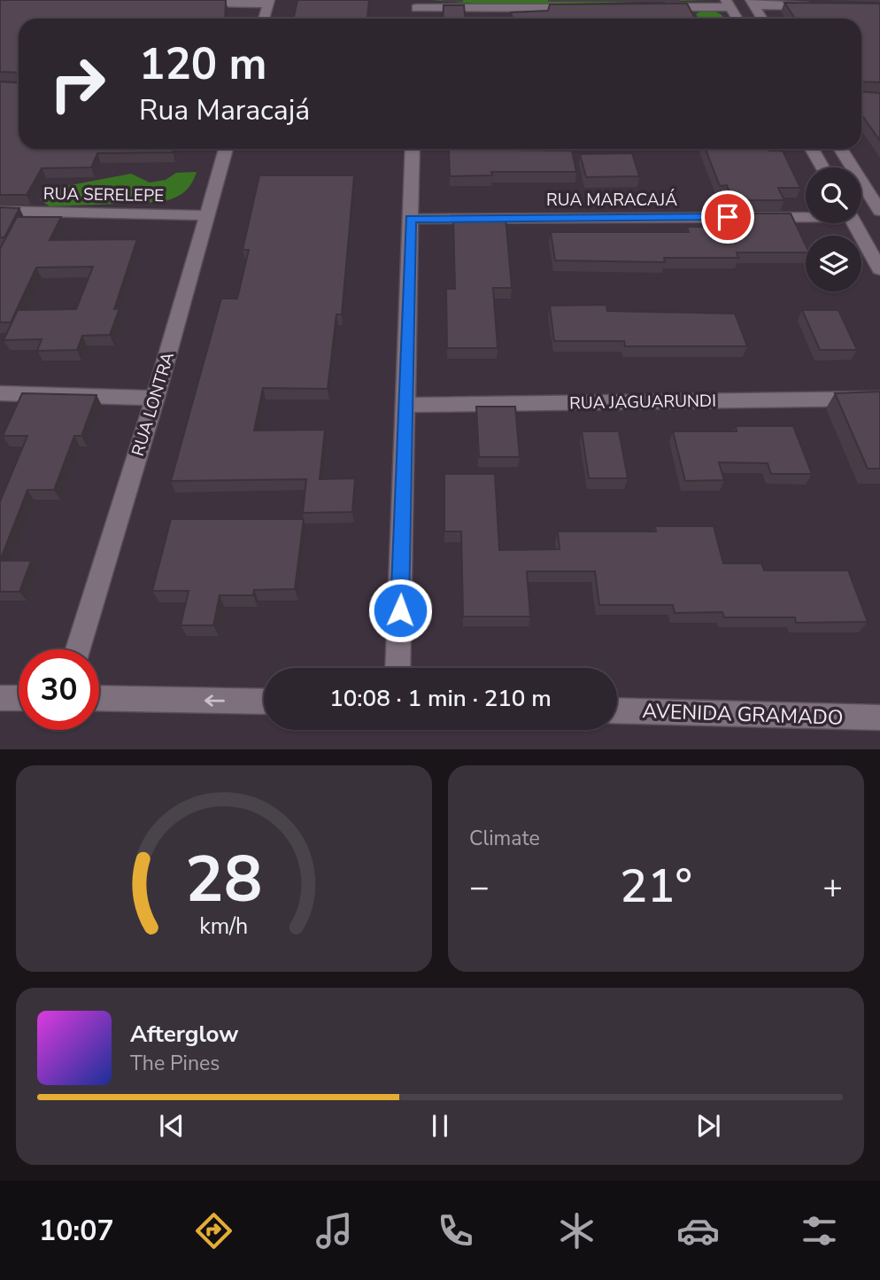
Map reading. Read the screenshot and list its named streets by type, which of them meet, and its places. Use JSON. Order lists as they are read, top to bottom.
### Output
{
  "streets": {
    "street": [
      "RUA SERELEPE",
      "RUA MARACAJÁ",
      "RUA JAGUARUNDI",
      "RUA LONTRA",
      "AVENIDA GRAMADO"
    ]
  },
  "crossings": [
    ["RUA SERELEPE", "RUA LONTRA"]
  ],
  "page": {
    "turn": ["120 m", "Rua Maracajá"],
    "limit": "30",
    "trip": "10:08 · 1 min · 210 m",
    "tile": "Climate",
    "heat": ["−", "21°", "+"],
    "song": ["Afterglow", "The Pines"],
    "tabs": "10:07",
    "gauge": ["28", "km/h"]
  }
}
